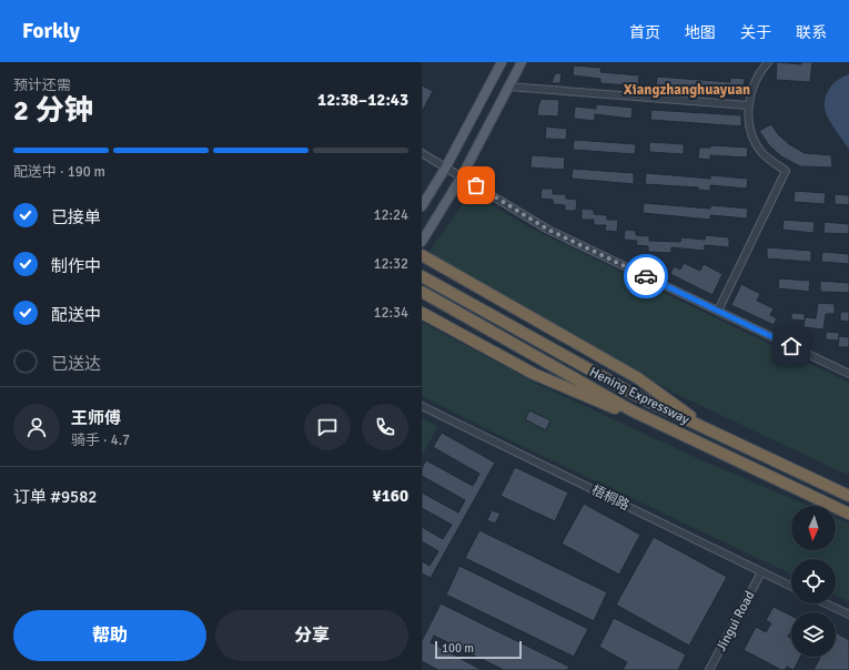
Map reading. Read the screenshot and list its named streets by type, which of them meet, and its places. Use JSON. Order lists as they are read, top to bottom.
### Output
{
  "streets": {
    "highway": ["Hening Expressway"],
    "street": ["梧桐路", "Jingui Road"]
  },
  "crossings": [
    ["梧桐路", "Jingui Road"]
  ],
  "districts": ["Xiangzhanghuayuan"],
  "scale_bar": "100 m",
  "north": "bottom",
  "page": {
    "header": "Forkly",
    "nav": [
      "首页",
      "地图",
      "关于",
      "联系"
    ],
    "heading": ["2 分钟", "预计还需", "12:38–12:43"],
    "panel": [
      "王师傅",
      "骑手 · 4.7",
      "订单 #9582",
      "¥160"
    ],
    "bar": "配送中 · 190 m",
    "list": [
      ["已接单", "12:24"],
      ["制作中", "12:32"],
      ["配送中", "12:34"],
      "已送达"
    ],
    "buttons": ["帮助", "分享"],
    "scale": "100 m"
  }
}
